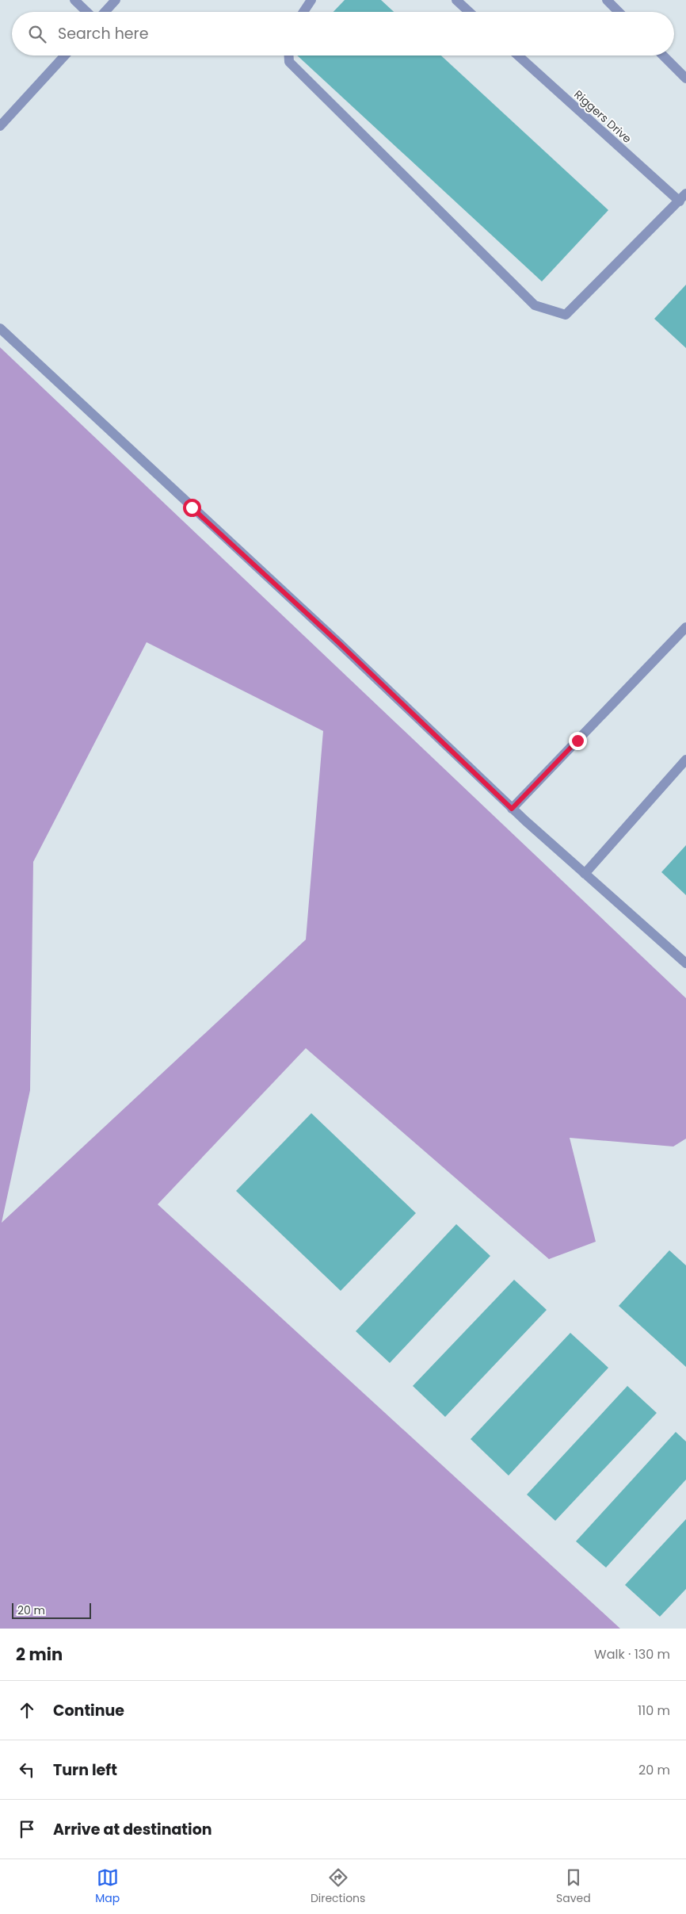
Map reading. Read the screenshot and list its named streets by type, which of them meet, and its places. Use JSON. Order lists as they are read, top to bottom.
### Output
{
  "streets": {
    "street": ["Riggers Drive"]
  },
  "scale_bar": "20 m",
  "page": {
    "search": "Search here",
    "scale": "20 m",
    "heading": ["2 min", "Walk · 130 m"],
    "list": [
      ["Continue", "110 m"],
      ["Turn left", "20 m"],
      "Arrive at destination"
    ],
    "nav": ["Map", "Directions", "Saved"]
  }
}
